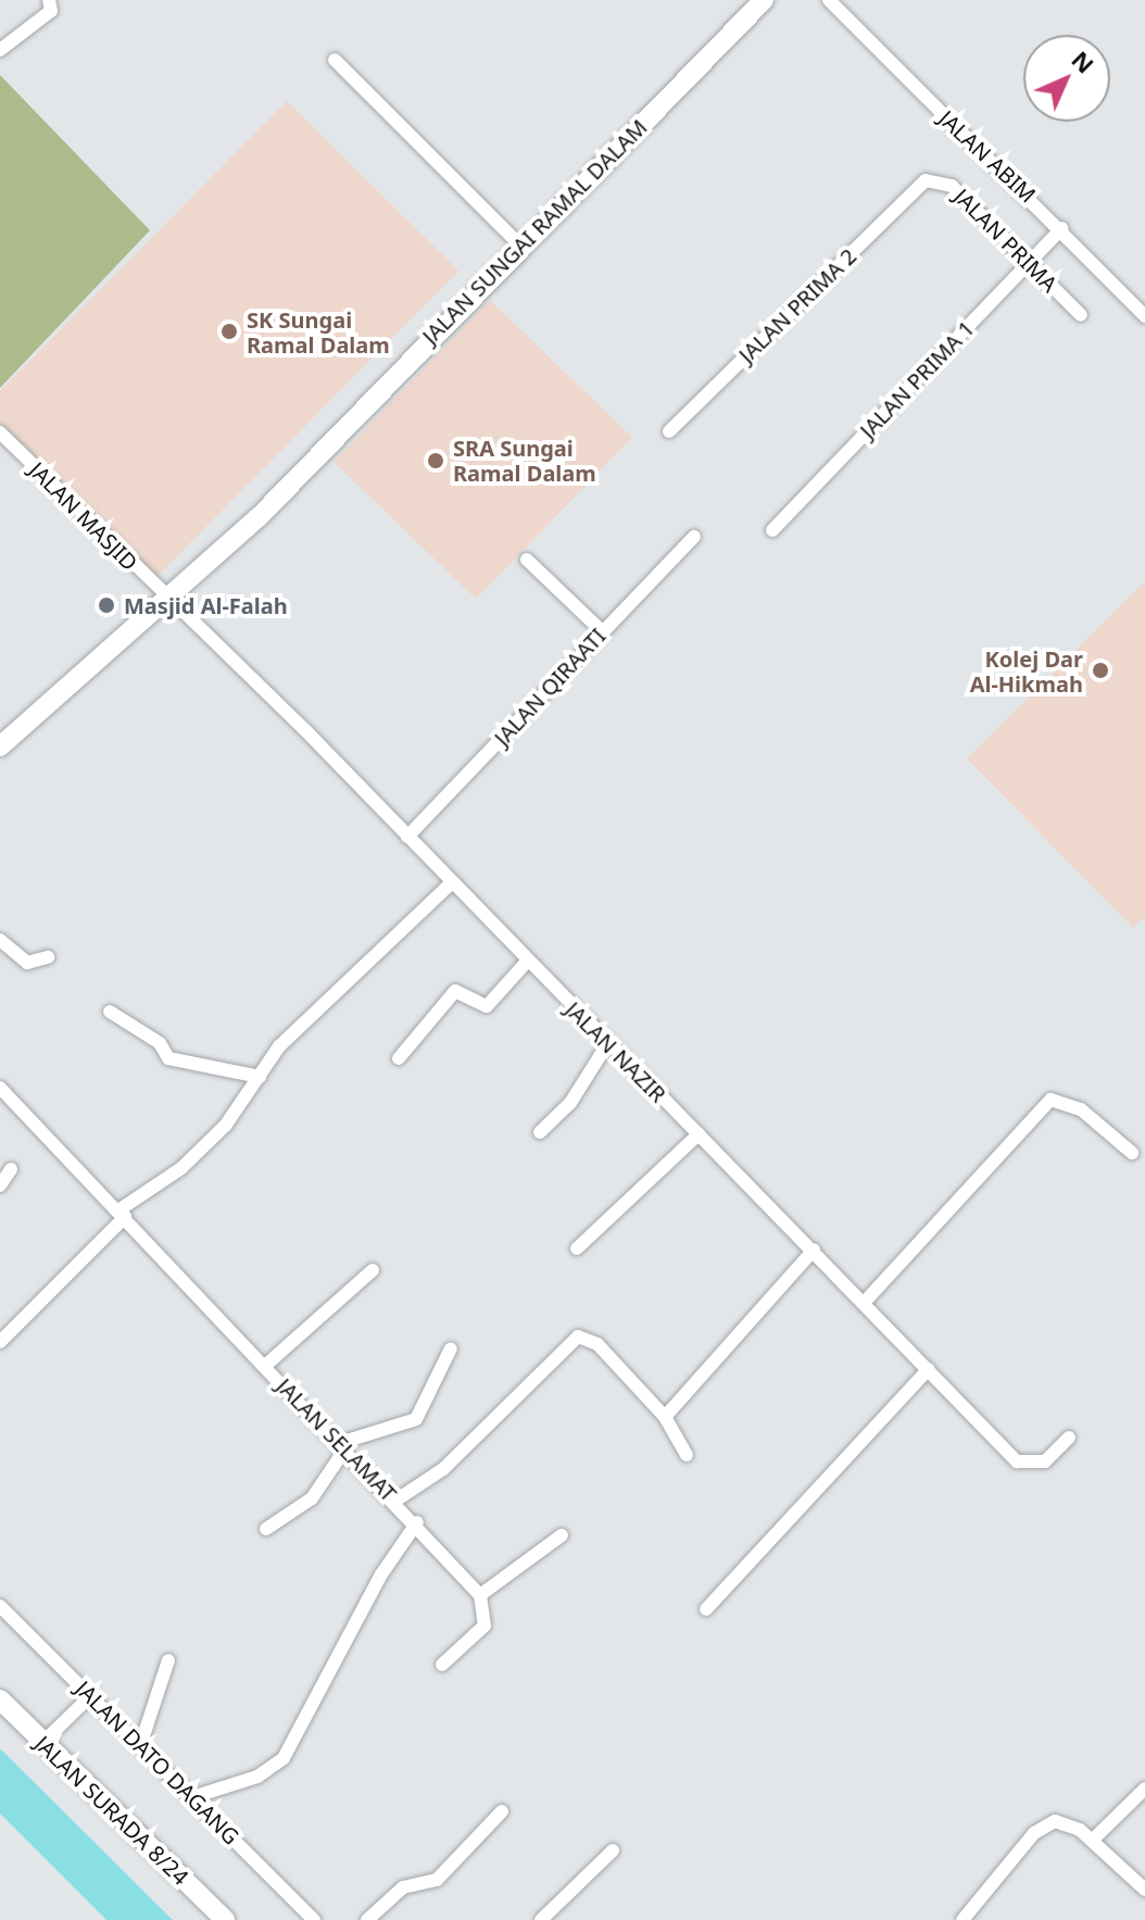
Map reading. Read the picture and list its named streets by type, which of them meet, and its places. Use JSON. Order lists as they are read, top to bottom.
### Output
{
  "streets": {
    "street": [
      "JALAN ABIM",
      "JALAN SUNGAI RAMAL DALAM",
      "JALAN PRIMA",
      "JALAN PRIMA 2",
      "JALAN PRIMA 1",
      "JALAN MASJID",
      "JALAN QIRAATI",
      "JALAN NAZIR",
      "JALAN SELAMAT",
      "JALAN DATO DAGANG",
      "JALAN SURADA 8/24"
    ]
  },
  "crossings": [
    ["JALAN ABIM", "JALAN PRIMA 1"],
    ["JALAN SUNGAI RAMAL DALAM", "JALAN MASJID"],
    ["JALAN SUNGAI RAMAL DALAM", "JALAN NAZIR"],
    ["JALAN PRIMA", "JALAN PRIMA 2"],
    ["JALAN PRIMA", "JALAN PRIMA 1"],
    ["JALAN MASJID", "JALAN NAZIR"],
    ["JALAN QIRAATI", "JALAN NAZIR"]
  ],
  "places": [
    "SK Sungai Ramal Dalam",
    "SRA Sungai Ramal Dalam",
    "Masjid Al-Falah",
    "Kolej Dar Al-Hikmah"
  ],
  "north": "top right"
}
